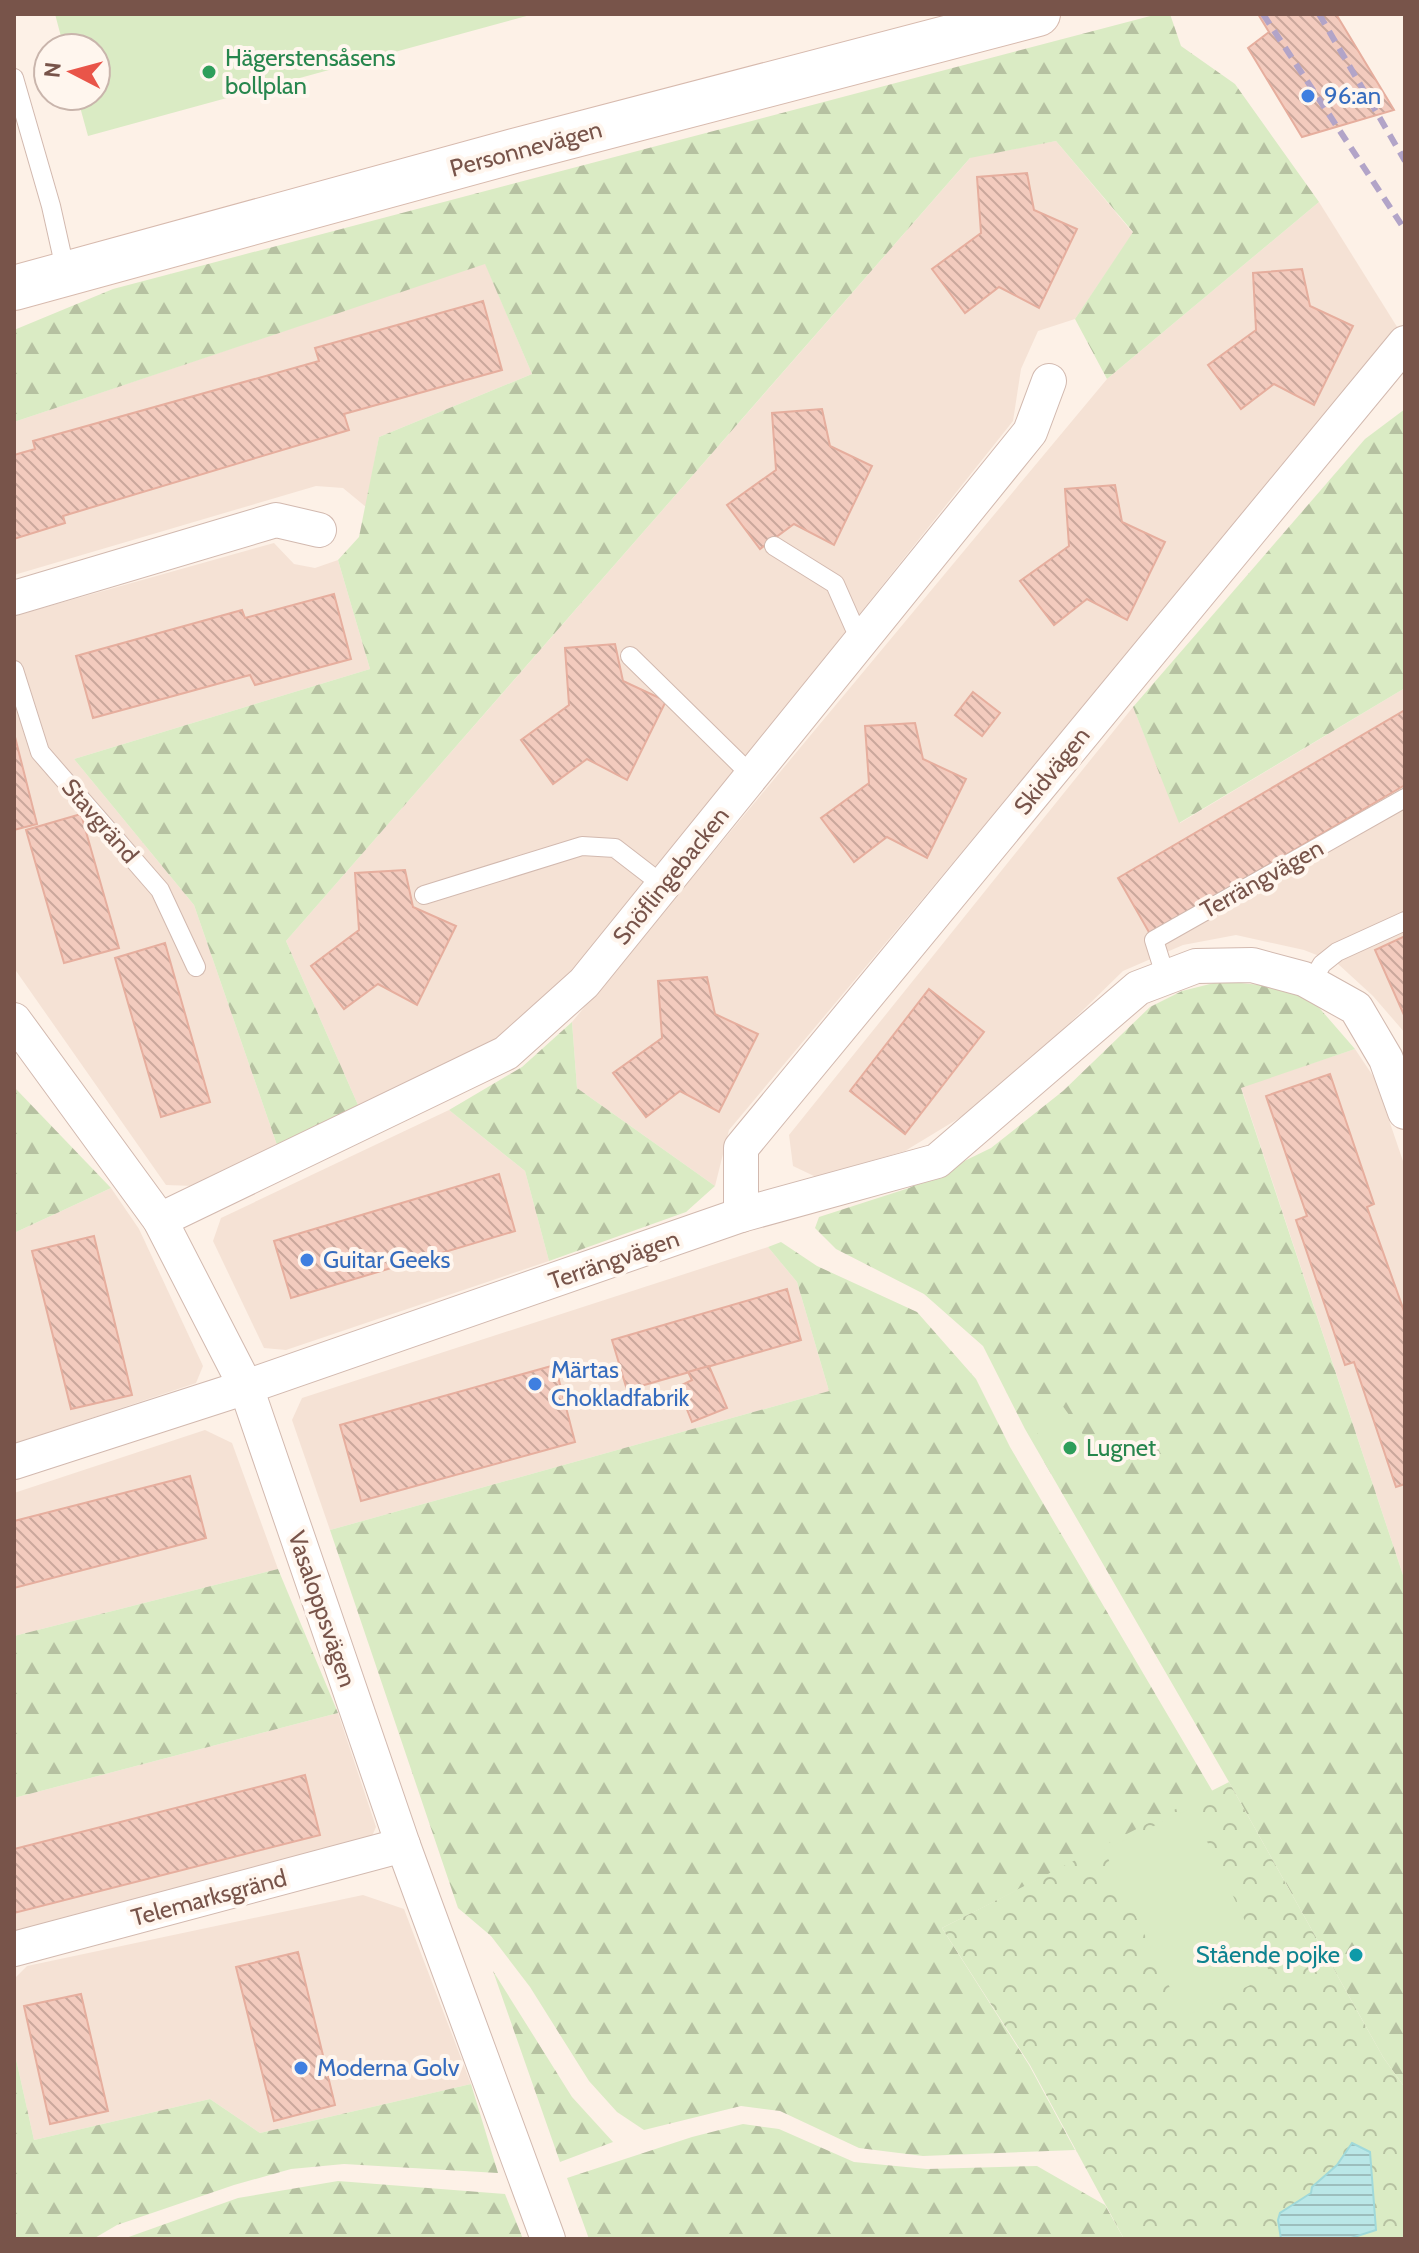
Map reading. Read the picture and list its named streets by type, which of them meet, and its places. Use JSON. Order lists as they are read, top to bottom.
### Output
{
  "streets": {
    "street": [
      "Personnevägen",
      "Skidvägen",
      "Snöflingebacken",
      "Terrängvägen",
      "Vasaloppsvägen",
      "Telemarksgränd"
    ],
    "lane": ["Stavgränd"]
  },
  "crossings": [
    ["Skidvägen", "Terrängvägen"],
    ["Snöflingebacken", "Vasaloppsvägen"],
    ["Terrängvägen", "Vasaloppsvägen"],
    ["Vasaloppsvägen", "Telemarksgränd"]
  ],
  "places": [
    "Hägerstensåsens bollplan",
    "96:an",
    "Guitar Geeks",
    "Märtas Chokladfabrik",
    "Lugnet",
    "Stående pojke",
    "Moderna Golv"
  ],
  "north": "left"
}
